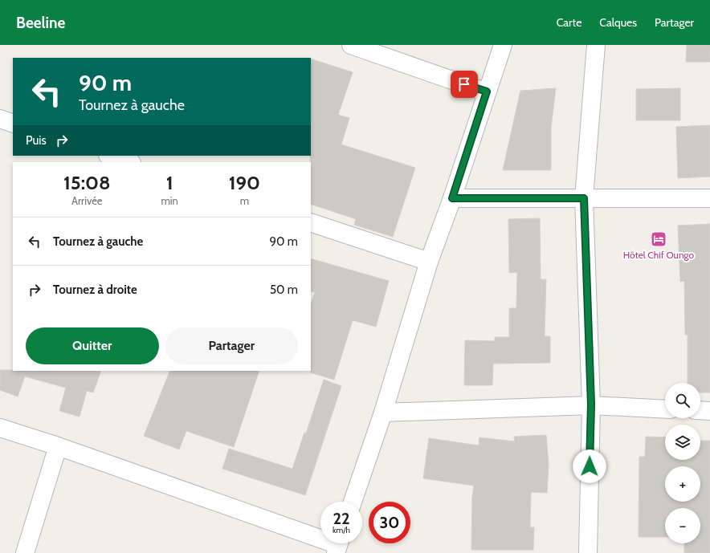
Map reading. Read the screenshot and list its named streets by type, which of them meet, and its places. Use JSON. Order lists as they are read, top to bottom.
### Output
{
  "places": {
    "hotel": ["Hôtel Chif Oungo"]
  },
  "page": {
    "header": "Beeline",
    "nav": ["Carte", "Calques", "Partager"],
    "turn": ["90 m", "Tournez à gauche"],
    "then": "Puis",
    "eta": [
      "15:08",
      "Arrivée",
      "1",
      "min",
      "190",
      "m"
    ],
    "list": [
      {
        "name": "Tournez à gauche",
        "value": "90 m"
      },
      {
        "name": "Tournez à droite",
        "value": "50 m"
      }
    ],
    "buttons": ["Quitter", "Partager"],
    "map_buttons": ["+", "−"],
    "speed": "22 km/h",
    "limit": "30"
  }
}
